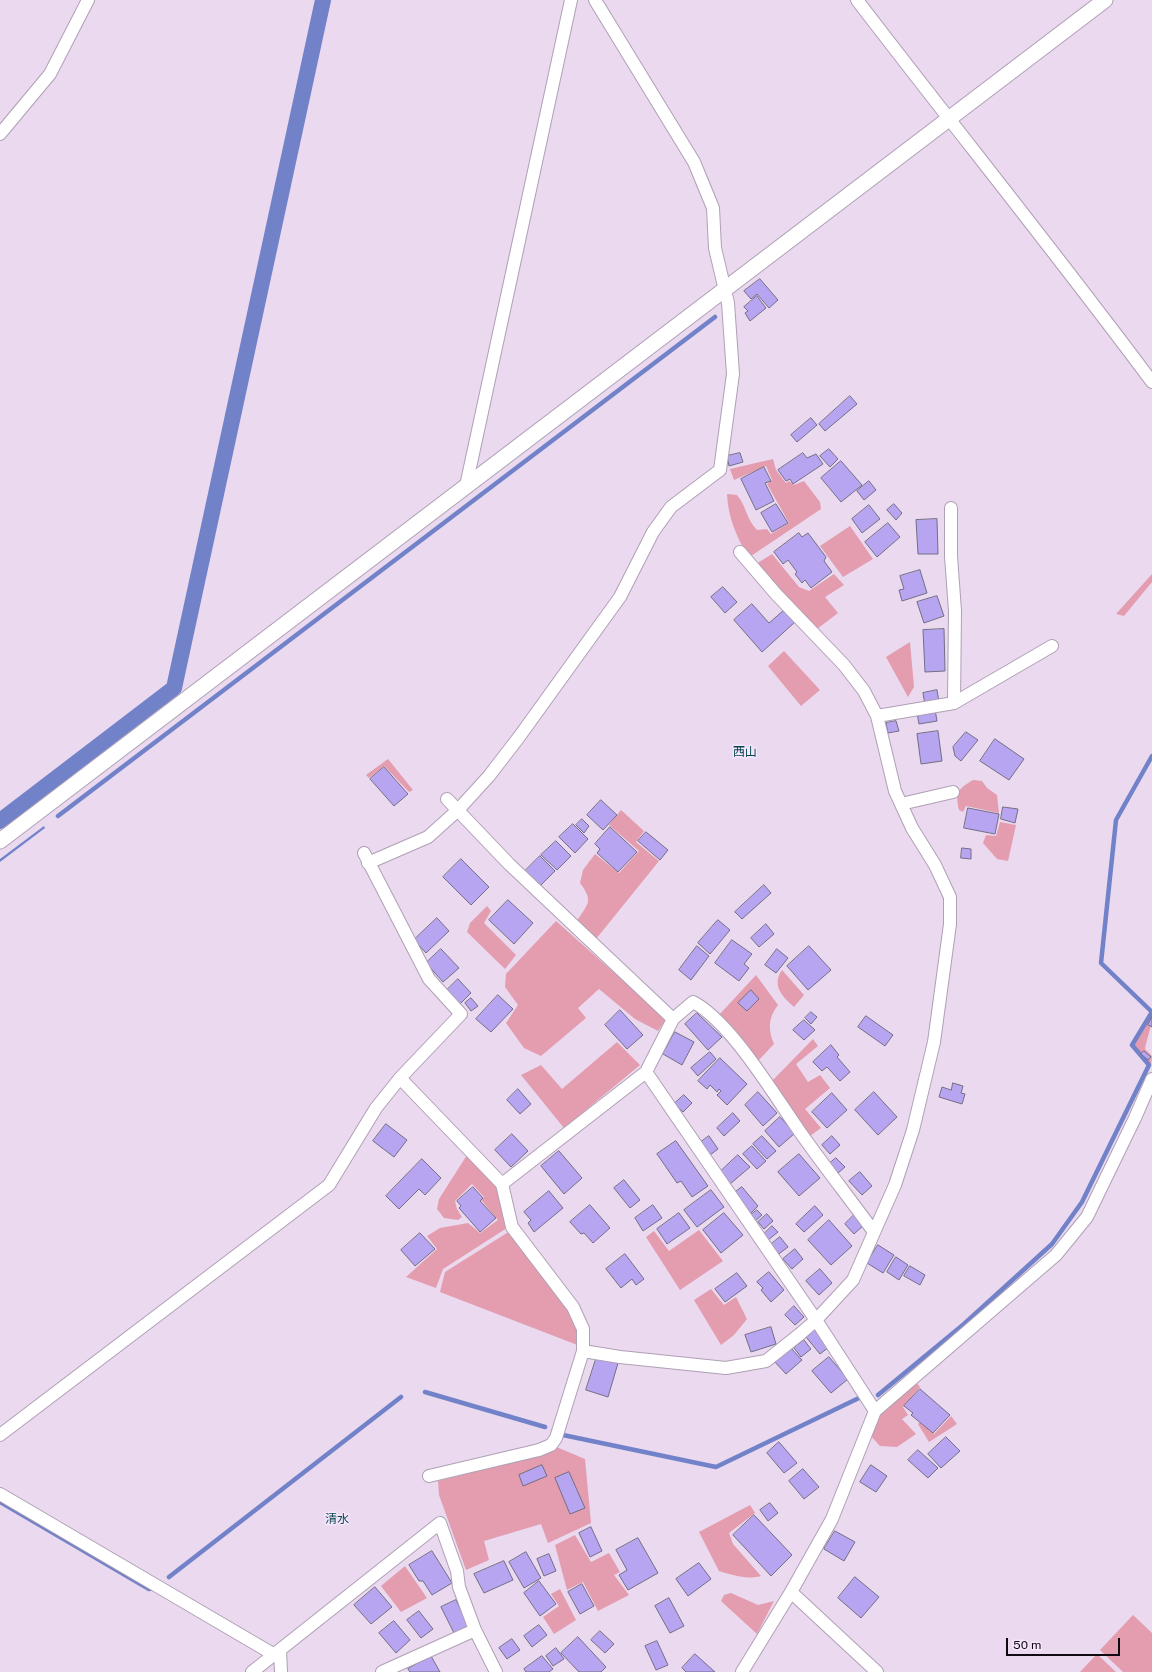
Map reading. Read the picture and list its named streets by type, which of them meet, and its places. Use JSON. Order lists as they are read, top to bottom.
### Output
{
  "districts": ["西山", "清水"],
  "scale_bar": "50 m"
}
